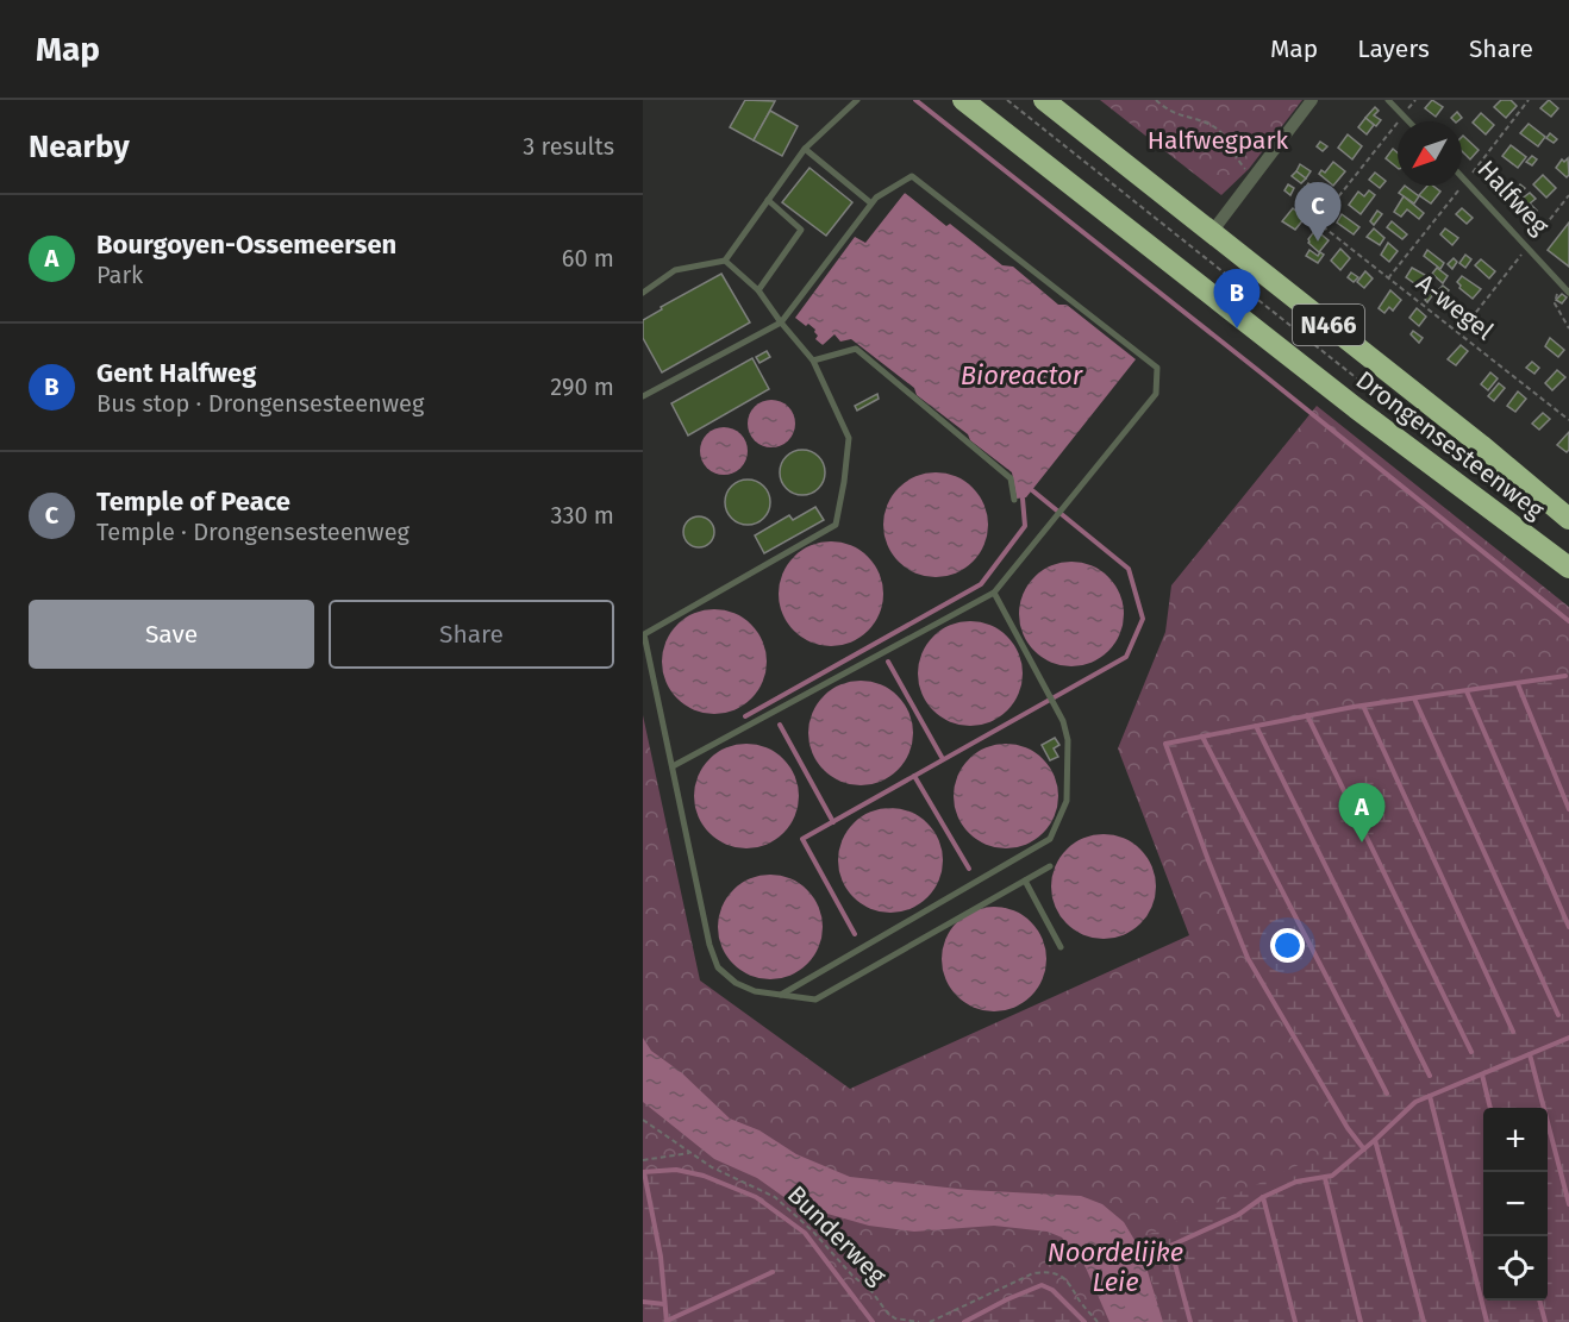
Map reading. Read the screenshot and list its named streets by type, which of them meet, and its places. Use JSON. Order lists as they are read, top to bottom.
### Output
{
  "streets": {
    "highway": ["N466", "Drongensesteenweg"],
    "lane": ["Halfweg"],
    "path": ["A-wegel", "Bunderweg"]
  },
  "water": ["Bioreactor", "Noordelijke Leie"],
  "parks": ["Halfwegpark"],
  "north": "bottom left",
  "page": {
    "header": "Map",
    "nav": ["Map", "Layers", "Share"],
    "heading": ["Nearby", "3 results"],
    "pins": ["C", "B", "A"],
    "list": [
      {
        "mark": "A",
        "name": "Bourgoyen-Ossemeersen",
        "note": "Park",
        "value": "60 m"
      },
      {
        "mark": "B",
        "name": "Gent Halfweg",
        "note": "Bus stop · Drongensesteenweg",
        "value": "290 m"
      },
      {
        "mark": "C",
        "name": "Temple of Peace",
        "note": "Temple · Drongensesteenweg",
        "value": "330 m"
      }
    ],
    "buttons": ["Save", "Share"],
    "map_buttons": ["+", "−"]
  }
}
